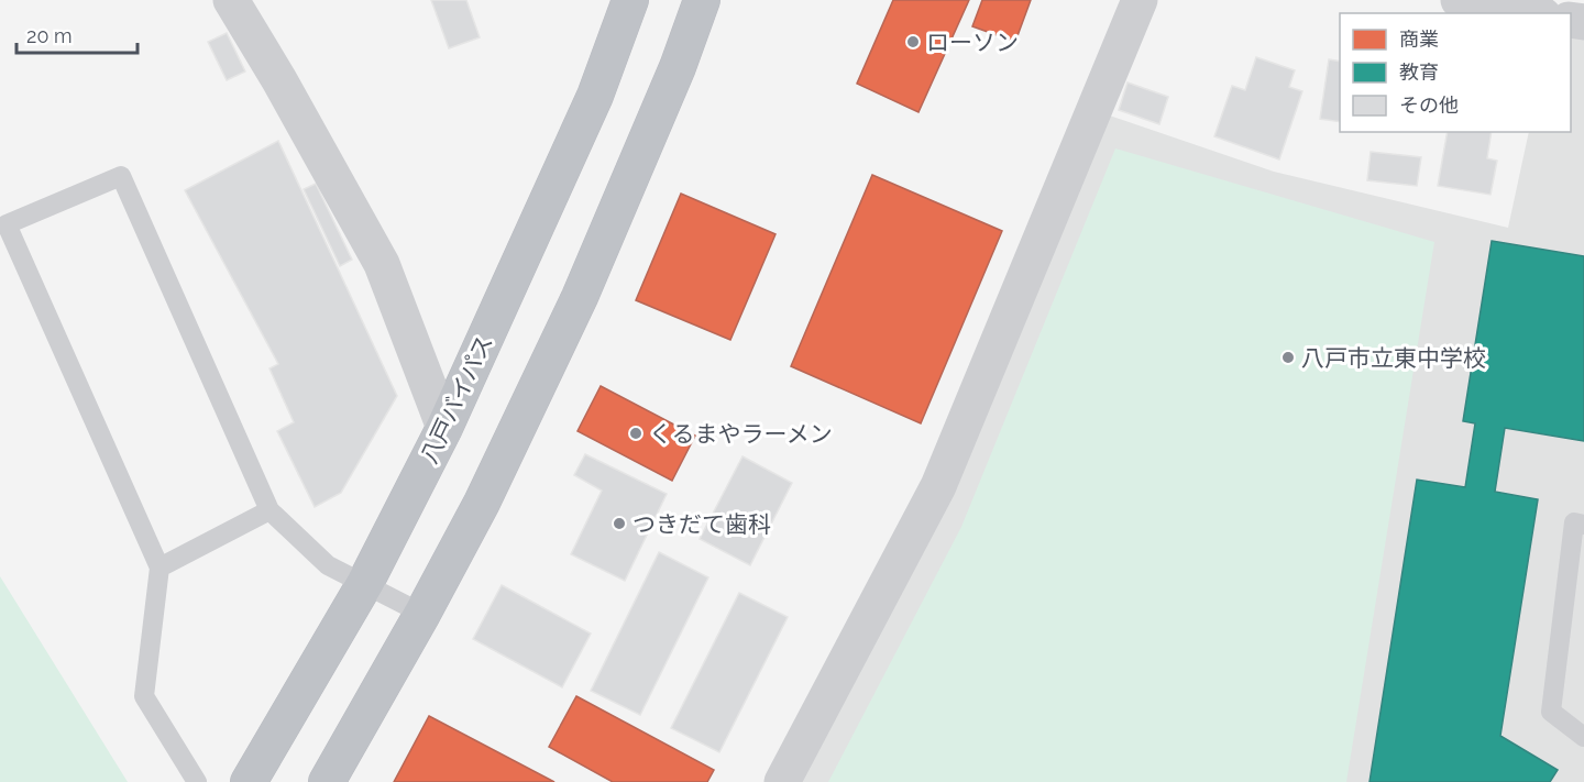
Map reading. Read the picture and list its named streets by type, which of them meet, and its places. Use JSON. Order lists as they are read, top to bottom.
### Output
{
  "streets": {
    "highway": ["八戸バイパス"]
  },
  "places": [
    "ローソン",
    "八戸市立東中学校",
    "くるまやラーメン",
    "つきだて歯科"
  ],
  "legend": ["商業", "教育", "その他"],
  "scale_bar": "20 m"
}
